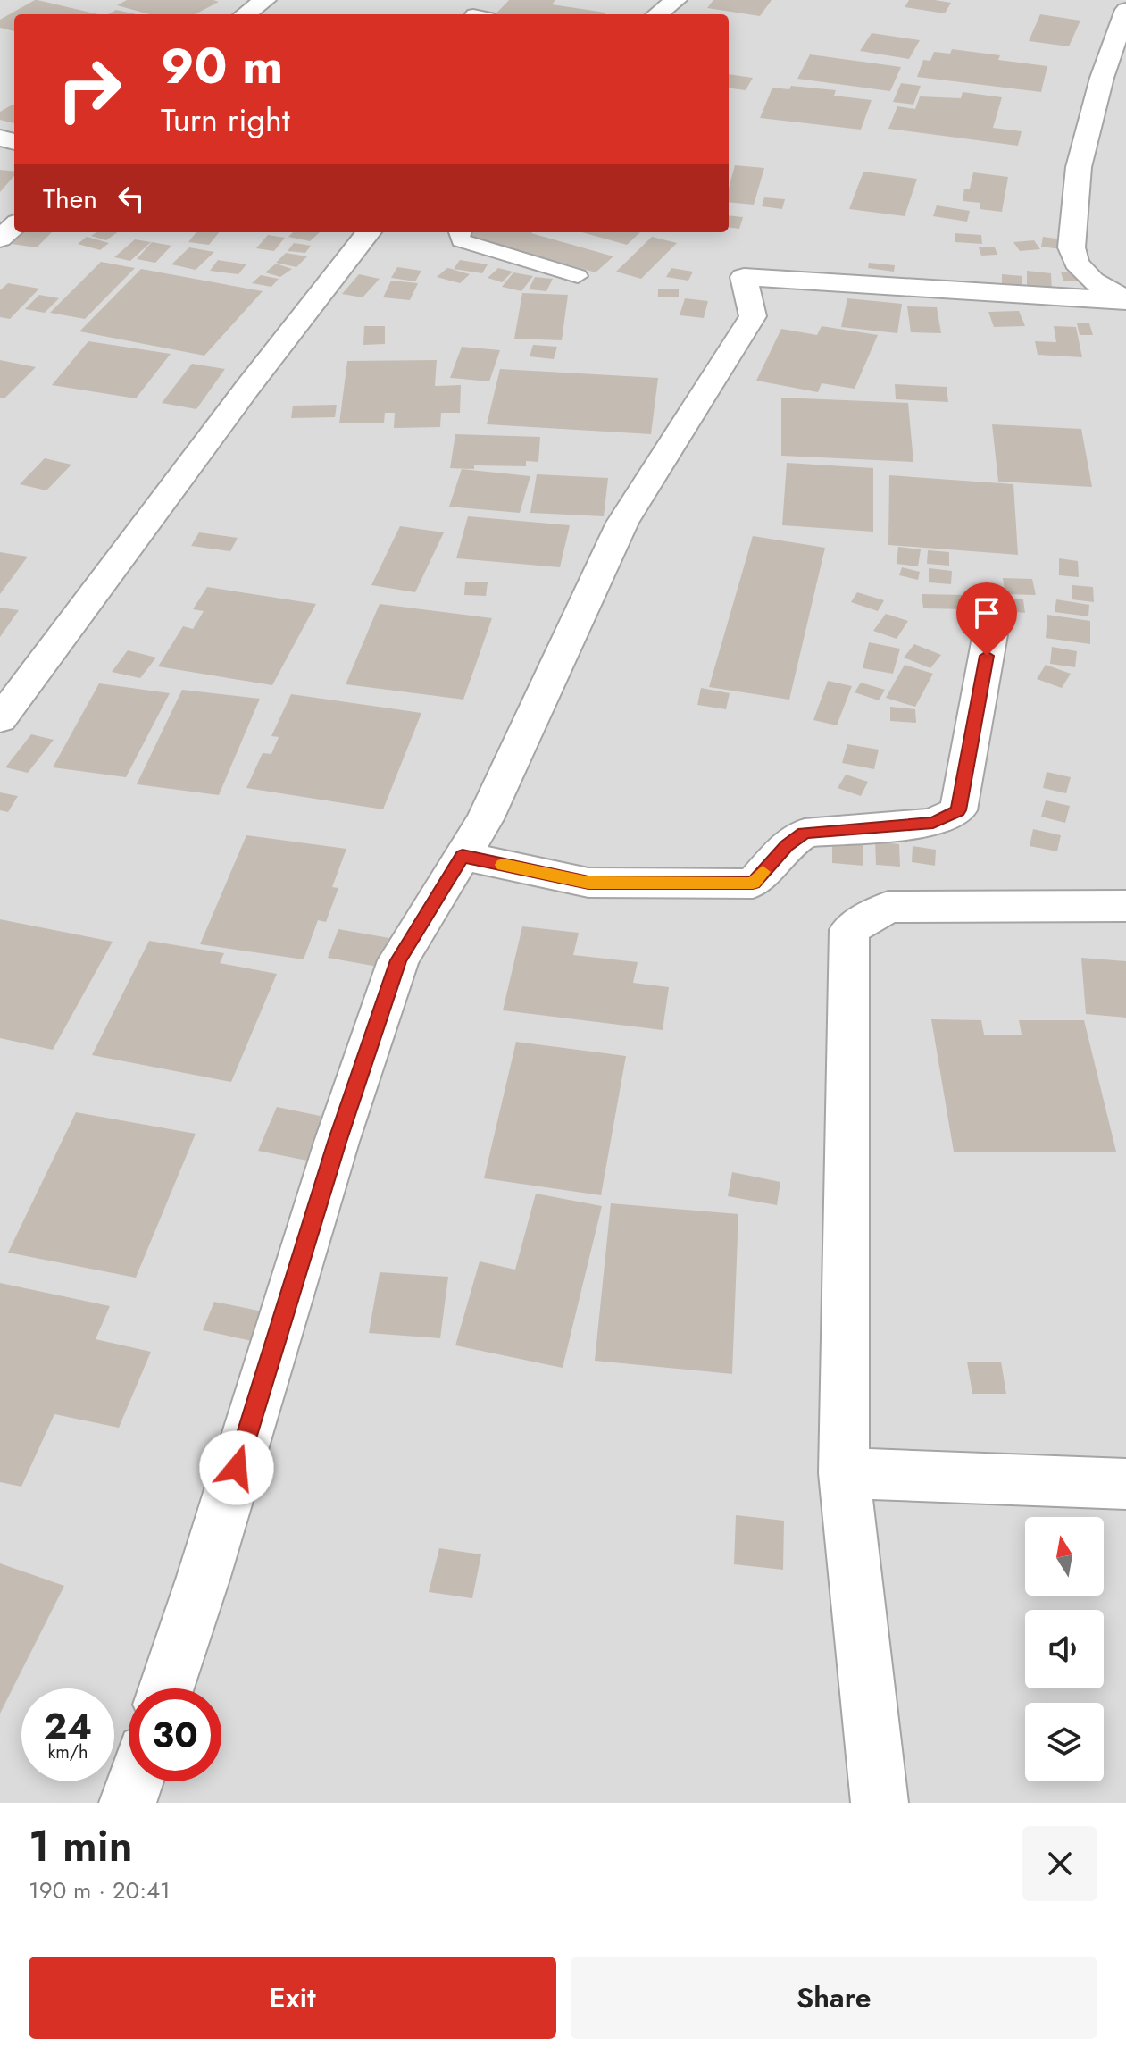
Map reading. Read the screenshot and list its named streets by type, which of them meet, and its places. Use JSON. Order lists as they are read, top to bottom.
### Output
{
  "north": "top",
  "page": {
    "turn": ["90 m", "Turn right"],
    "then": "Then",
    "speed": "24 km/h",
    "limit": "30",
    "heading": ["1 min", "190 m · 20:41"],
    "buttons": ["Exit", "Share"]
  }
}
